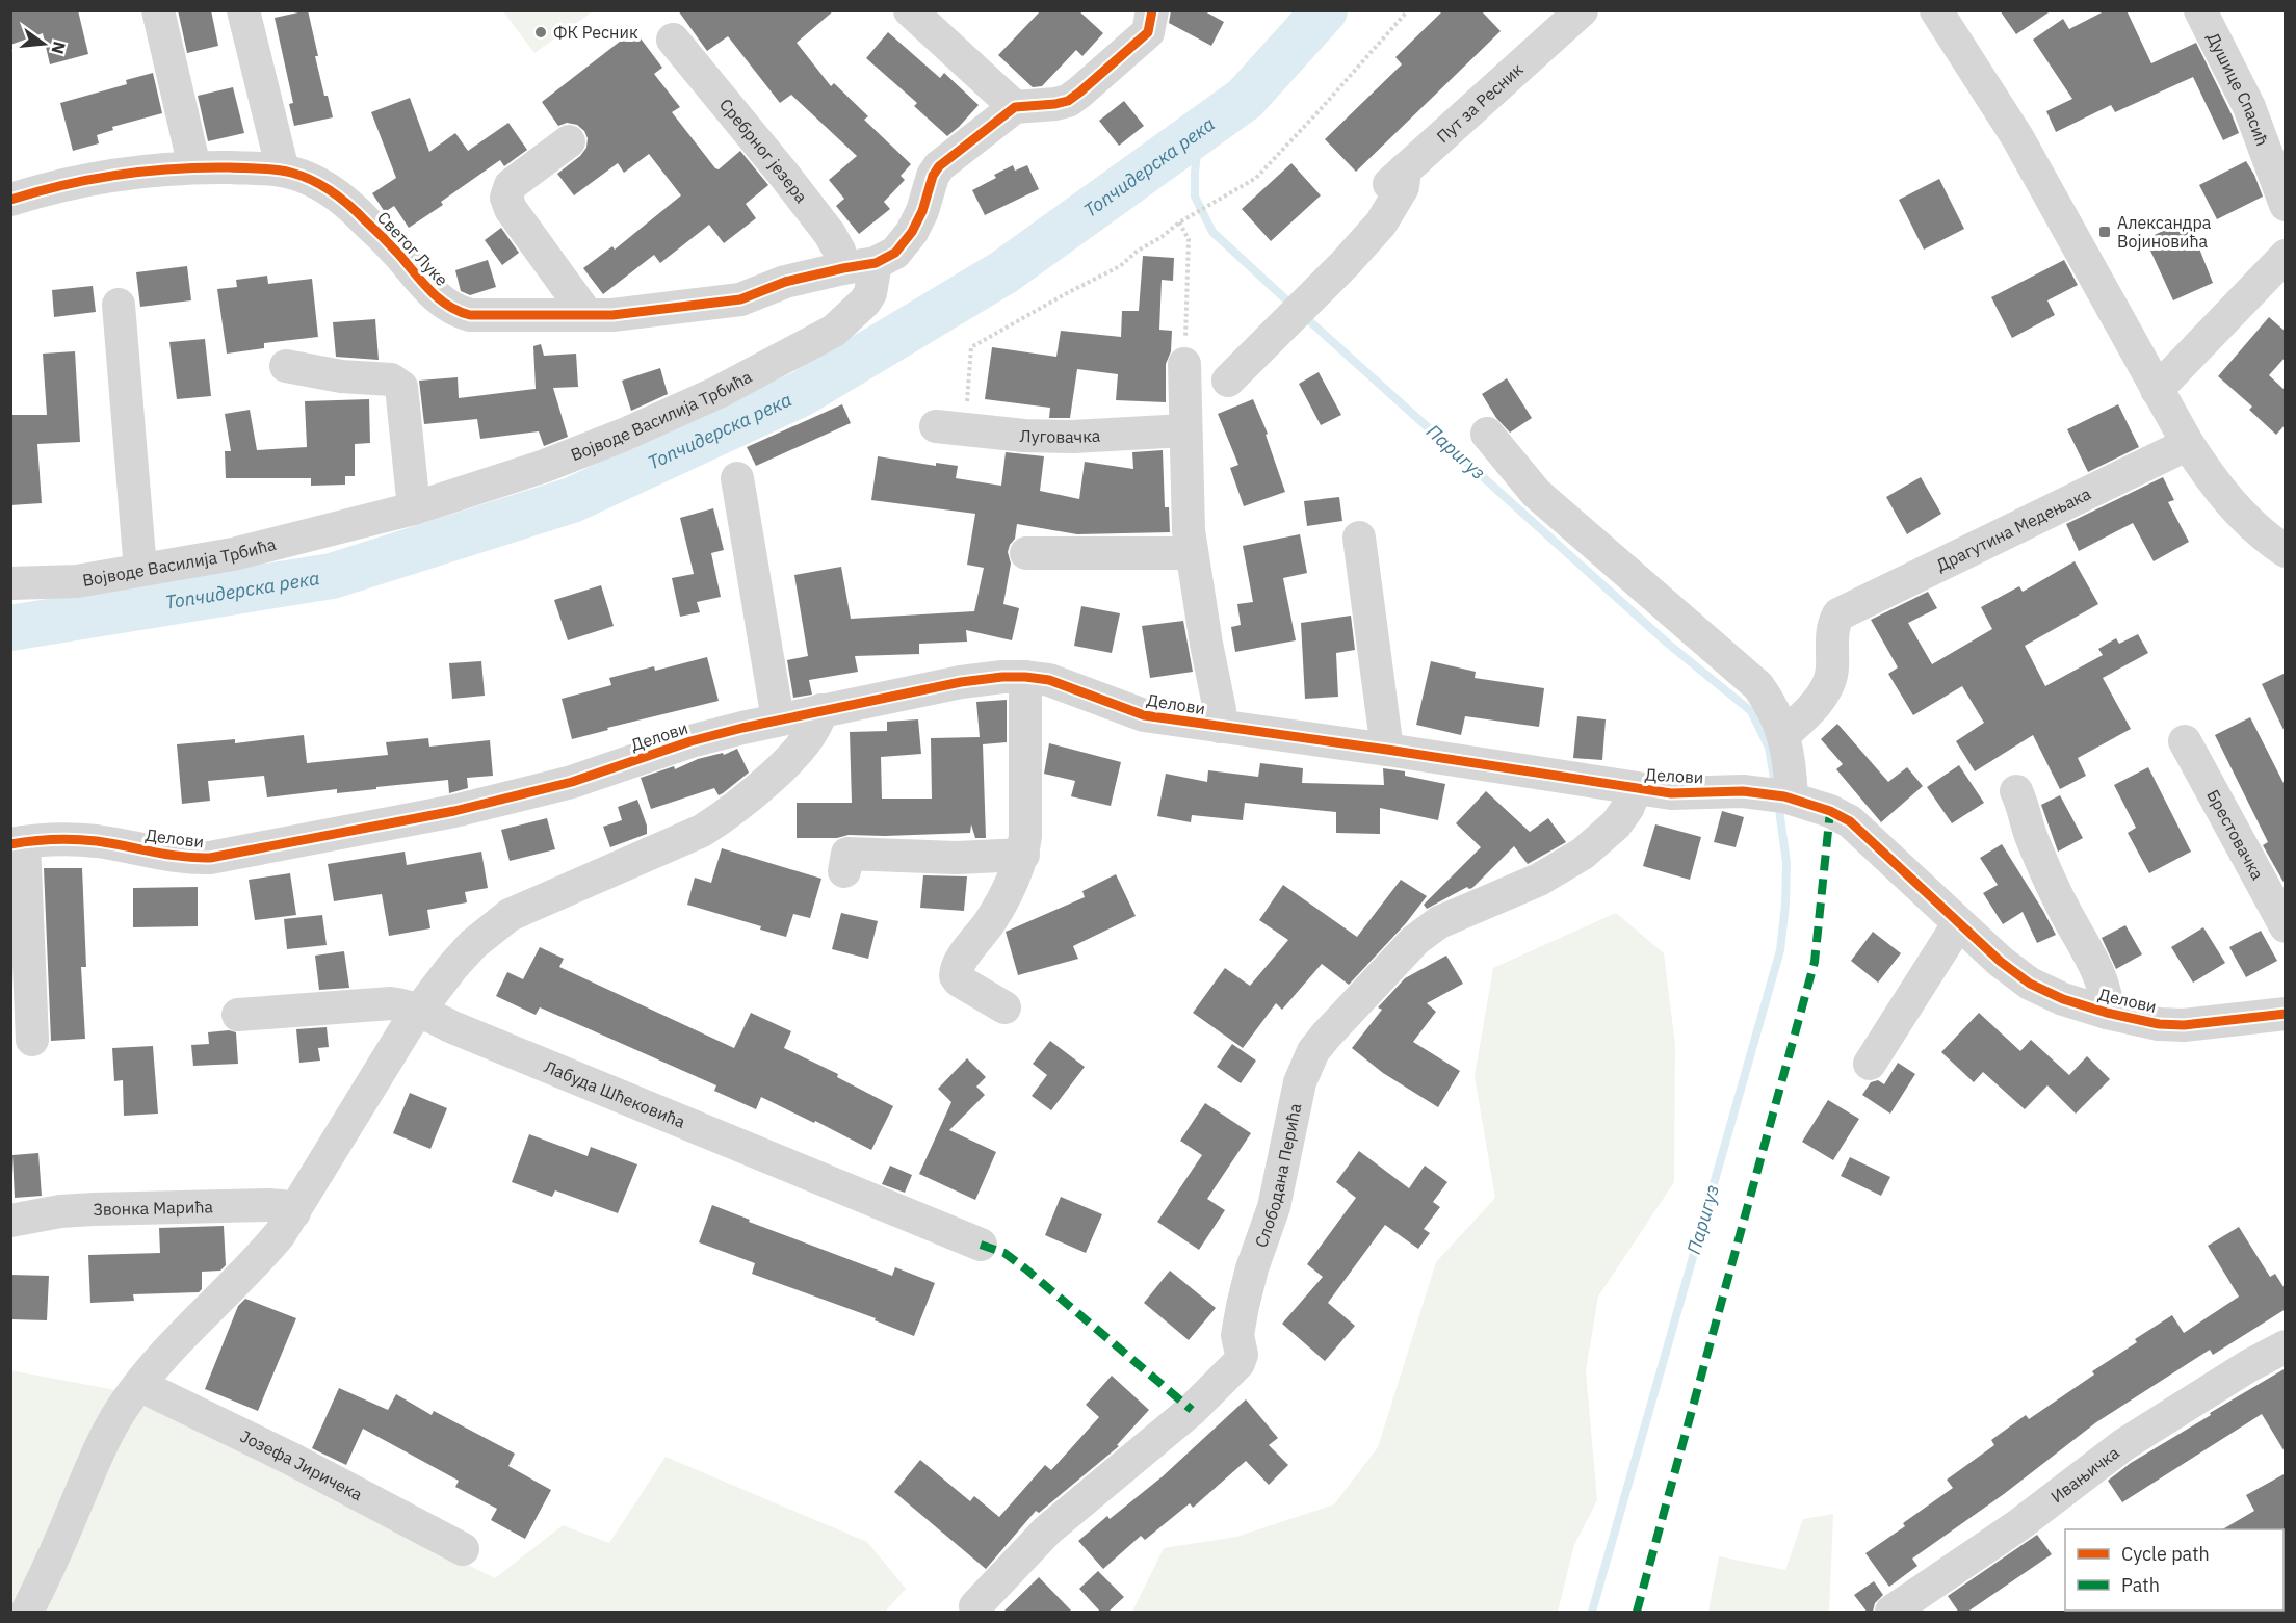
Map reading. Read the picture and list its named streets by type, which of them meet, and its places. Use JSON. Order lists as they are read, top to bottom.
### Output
{
  "streets": {
    "street": [
      "Душице Спасић",
      "Пут за Ресник",
      "Сребрног језера",
      "Светог Луке",
      "Војводе Василија Трбића",
      "Луговачка",
      "Драгутина Медењака",
      "Делови",
      "Брестовачка",
      "Лабуда Шћековића",
      "Слободана Перића",
      "Звонка Марића",
      "Јозефа Јиричека",
      "Ивањичка"
    ]
  },
  "crossings": [
    ["Сребрног језера", "Светог Луке"],
    ["Светог Луке", "Војводе Василија Трбића"],
    ["Делови", "Слободана Перића"]
  ],
  "water": ["Топчидерска река", "Паригуз"],
  "places": {
    "other": ["ФК Ресник"],
    "transit": ["Александра Војиновића"]
  },
  "legend": ["Cycle path", "Path"],
  "north": "right"
}
